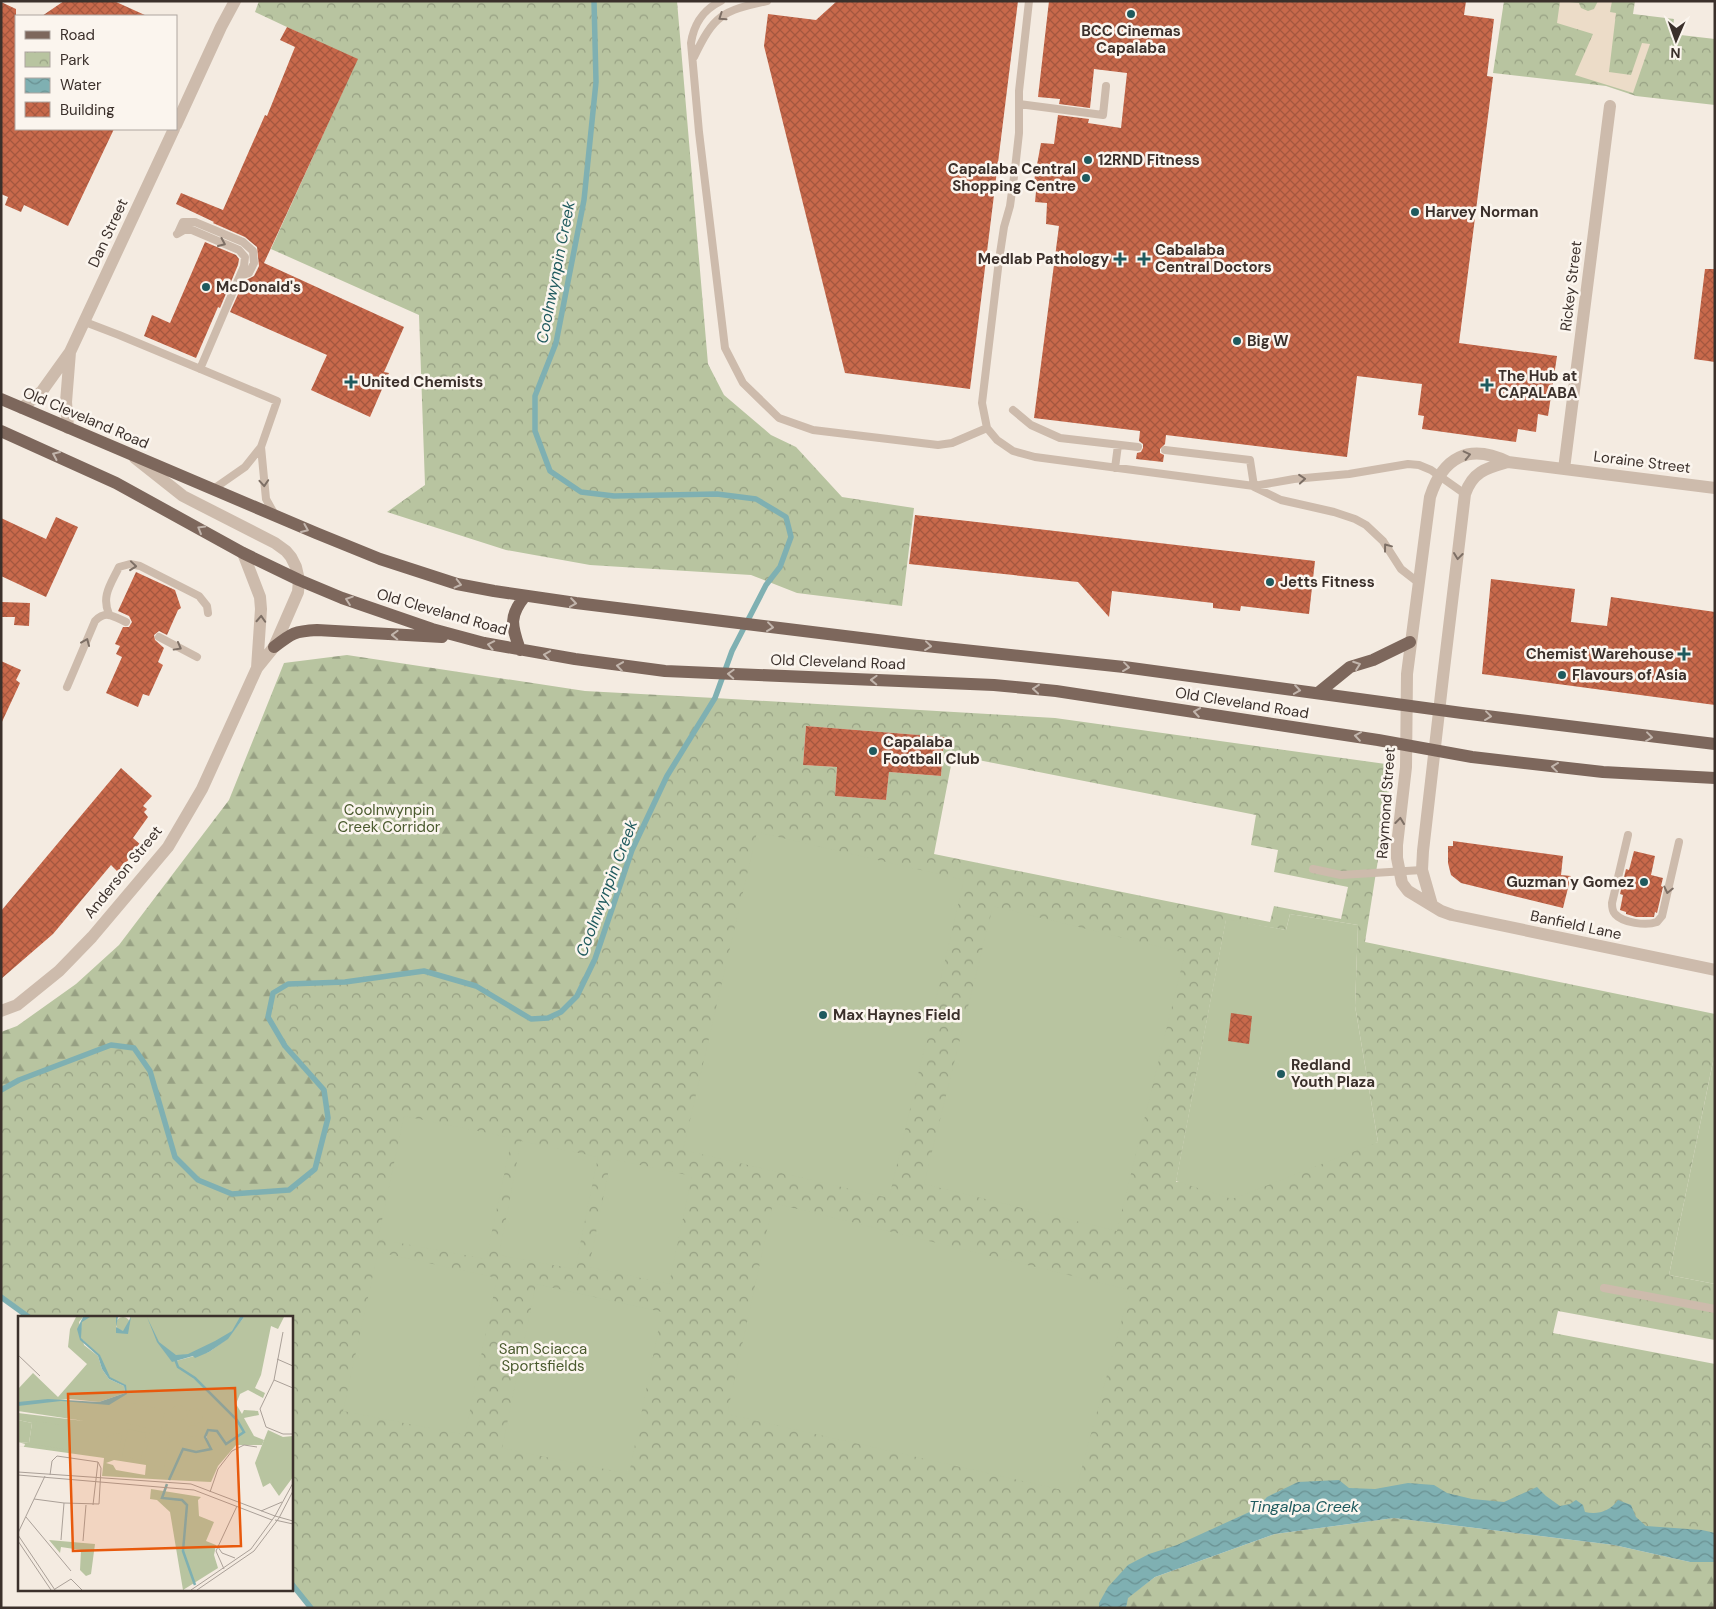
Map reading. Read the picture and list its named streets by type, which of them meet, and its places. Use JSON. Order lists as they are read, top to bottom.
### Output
{
  "streets": {
    "main road": ["Old Cleveland Road"],
    "street": [
      "Dan Street",
      "Rickey Street",
      "Loraine Street",
      "Raymond Street",
      "Anderson Street",
      "Banfield Lane"
    ]
  },
  "crossings": [
    ["Dan Street", "Old Cleveland Road"],
    ["Rickey Street", "Loraine Street"],
    ["Rickey Street", "Raymond Street"],
    ["Old Cleveland Road", "Raymond Street"],
    ["Loraine Street", "Raymond Street"],
    ["Raymond Street", "Banfield Lane"]
  ],
  "water": ["Coolnwynpin Creek", "Tingalpa Creek"],
  "parks": ["Coolnwynpin Creek Corridor", "Sam Sciacca Sportsfields"],
  "places": {
    "other": [
      "BCC Cinemas Capalaba",
      "12RND Fitness",
      "Capalaba Central Shopping Centre",
      "Harvey Norman",
      "McDonald's",
      "Big W",
      "Jetts Fitness",
      "Flavours of Asia",
      "Capalaba Football Club",
      "Guzman y Gomez",
      "Max Haynes Field",
      "Redland Youth Plaza"
    ],
    "health": [
      "Medlab Pathology",
      "Cabalaba Central Doctors",
      "United Chemists",
      "The Hub at CAPALABA",
      "Chemist Warehouse"
    ]
  },
  "legend": [
    "Road",
    "Park",
    "Water",
    "Building"
  ],
  "north": "bottom"
}
